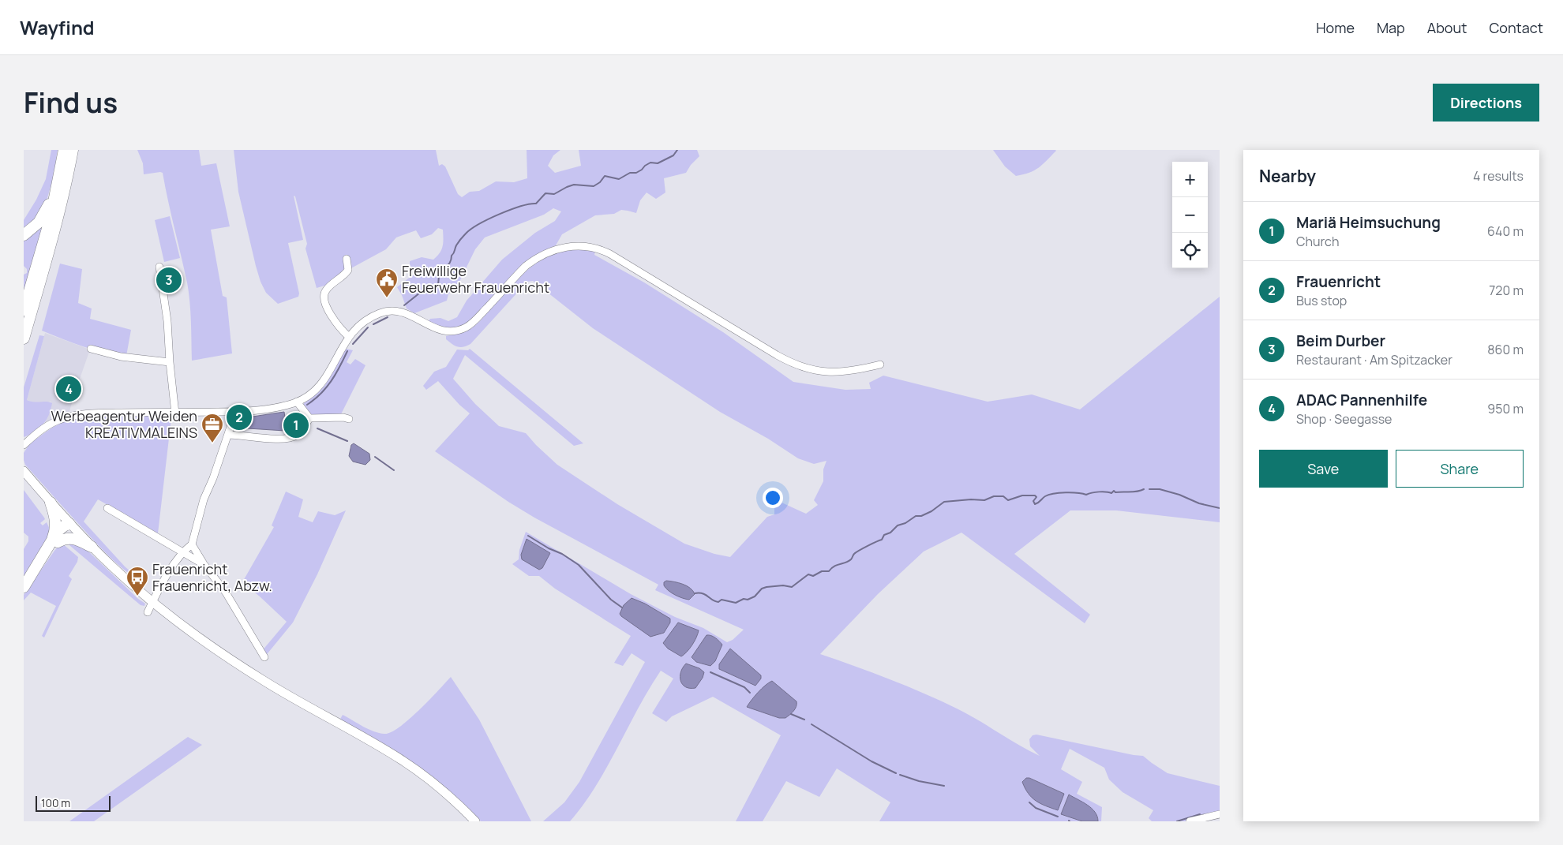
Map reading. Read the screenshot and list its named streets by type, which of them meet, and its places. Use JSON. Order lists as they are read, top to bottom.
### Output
{
  "places": {
    "public building": ["Freiwillige Feuerwehr Frauenricht"],
    "office": ["Werbeagentur Weiden KREATIVMALEINS"],
    "bus stop": ["Frauenricht Frauenricht, Abzw."]
  },
  "scale_bar": "100 m",
  "page": {
    "header": "Wayfind",
    "nav": [
      "Home",
      "Map",
      "About",
      "Contact"
    ],
    "title": "Find us",
    "buttons": [
      "Directions",
      ["Save", "Share"]
    ],
    "heading": ["Nearby", "4 results"],
    "map_buttons": ["+", "−"],
    "list": [
      {
        "mark": "1",
        "name": "Mariä Heimsuchung",
        "note": "Church",
        "value": "640 m"
      },
      {
        "mark": "2",
        "name": "Frauenricht",
        "note": "Bus stop",
        "value": "720 m"
      },
      {
        "mark": "3",
        "name": "Beim Durber",
        "note": "Restaurant · Am Spitzacker",
        "value": "860 m"
      },
      {
        "mark": "4",
        "name": "ADAC Pannenhilfe",
        "note": "Shop · Seegasse",
        "value": "950 m"
      }
    ],
    "pins": [
      "3",
      "4",
      "2",
      "1"
    ],
    "scale": "100 m"
  }
}
